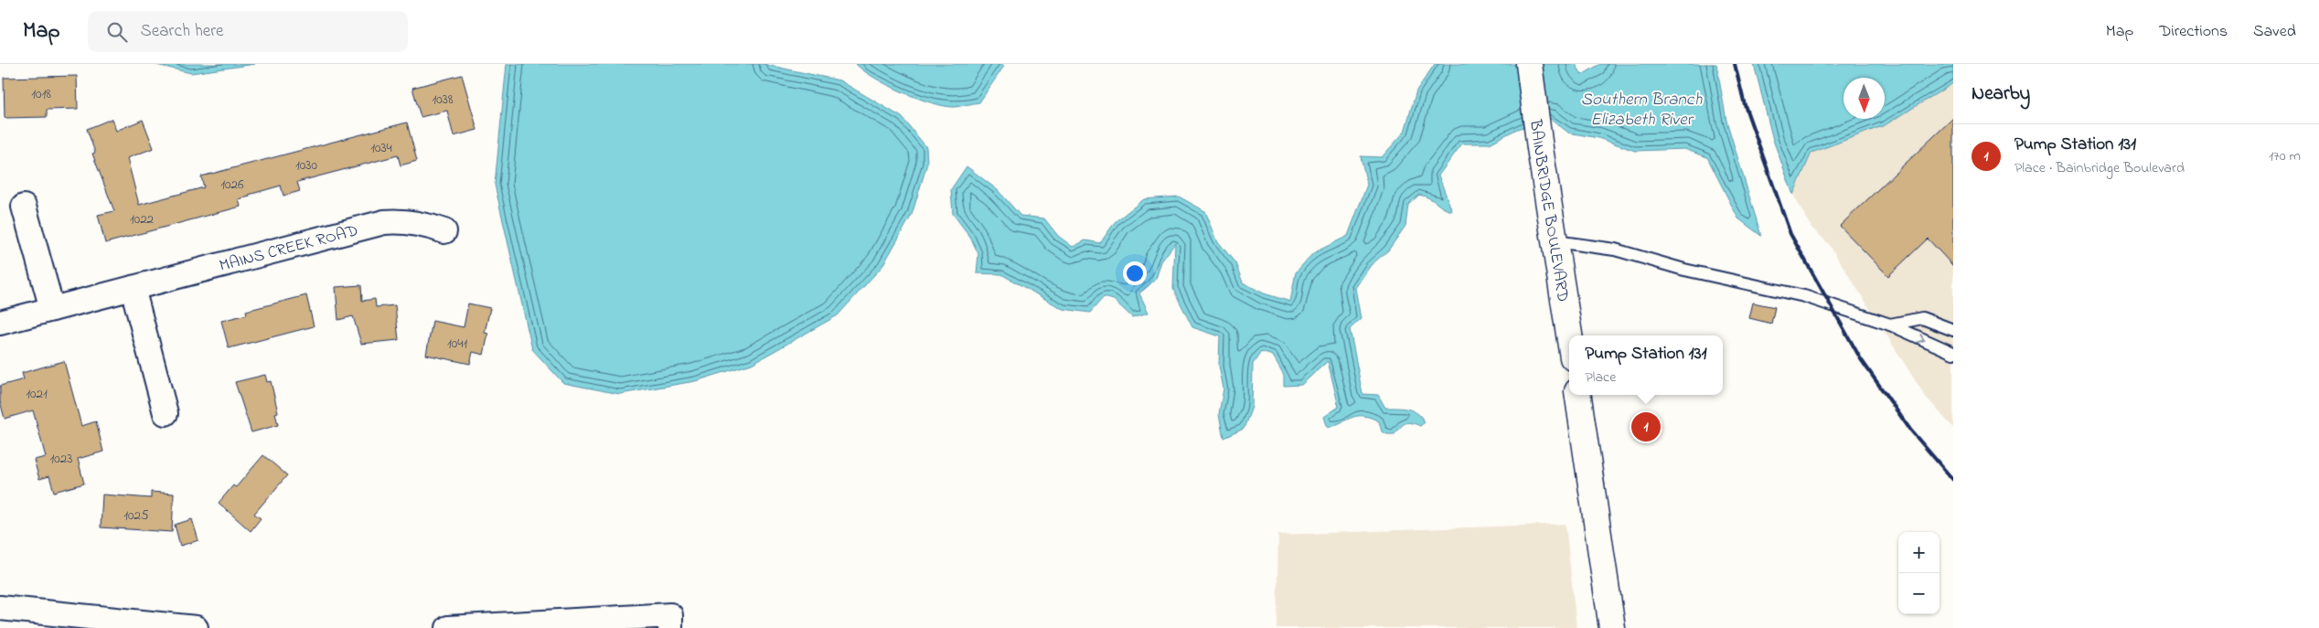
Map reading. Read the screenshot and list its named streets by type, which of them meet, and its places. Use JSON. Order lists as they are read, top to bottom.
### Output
{
  "streets": {
    "main road": ["BAINBRIDGE BOULEVARD"],
    "street": ["MAINS CREEK ROAD"]
  },
  "water": ["Southern Branch Elizabeth River"],
  "house_numbers": [
    "1018",
    "1038",
    "1034",
    "1030",
    "1026",
    "1022",
    "1041",
    "1021",
    "1023",
    "1025"
  ],
  "north": "bottom",
  "page": {
    "header": "Map",
    "search": "Search here",
    "nav": ["Map", "Directions", "Saved"],
    "heading": "Nearby",
    "list": [
      {
        "mark": "1",
        "name": "Pump Station 131",
        "note": "Place · Bainbridge Boulevard",
        "value": "170 m"
      }
    ],
    "popup": ["Pump Station 131", "Place"],
    "pins": "1",
    "map_buttons": ["+", "−"]
  }
}
